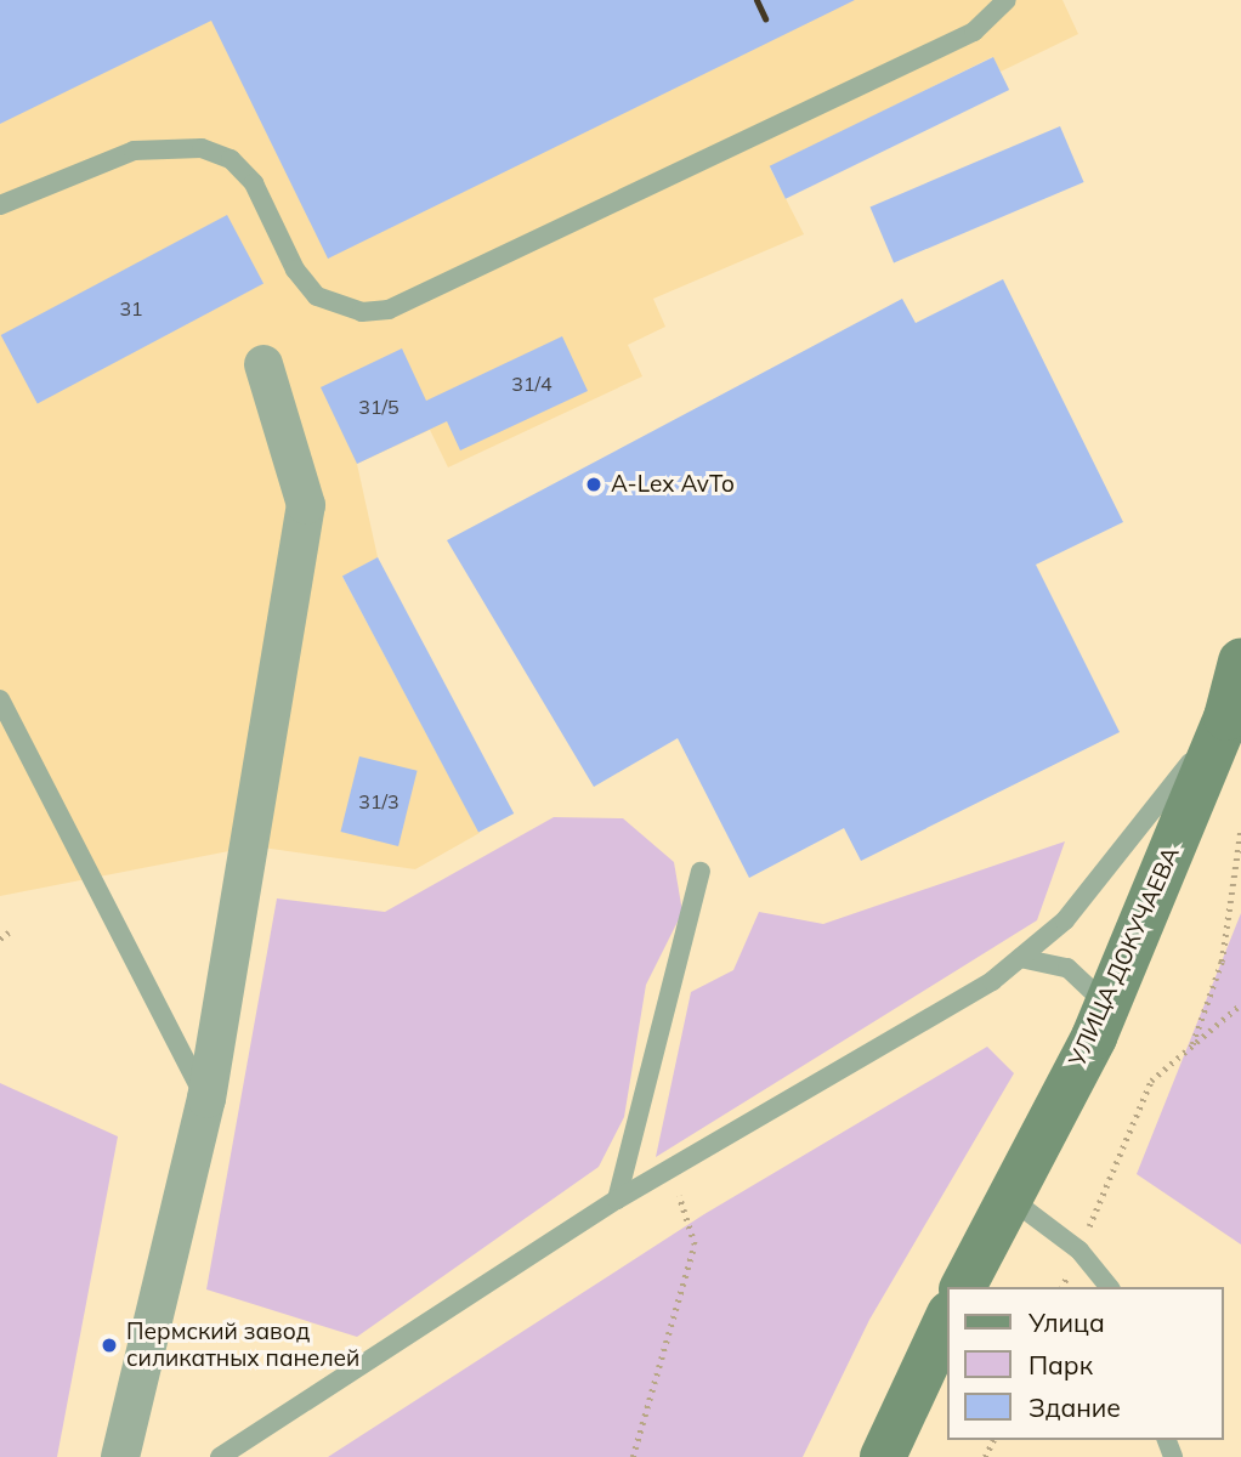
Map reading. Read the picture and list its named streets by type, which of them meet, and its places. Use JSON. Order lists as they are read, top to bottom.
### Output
{
  "streets": {
    "main road": ["УЛИЦА ДОКУЧАЕВА"]
  },
  "places": ["A-Lex AvTo", "Пермский завод силикатных панелей"],
  "house_numbers": [
    "31",
    "31/4",
    "31/5",
    "31/3"
  ],
  "legend": ["Улица", "Парк", "Здание"]
}
